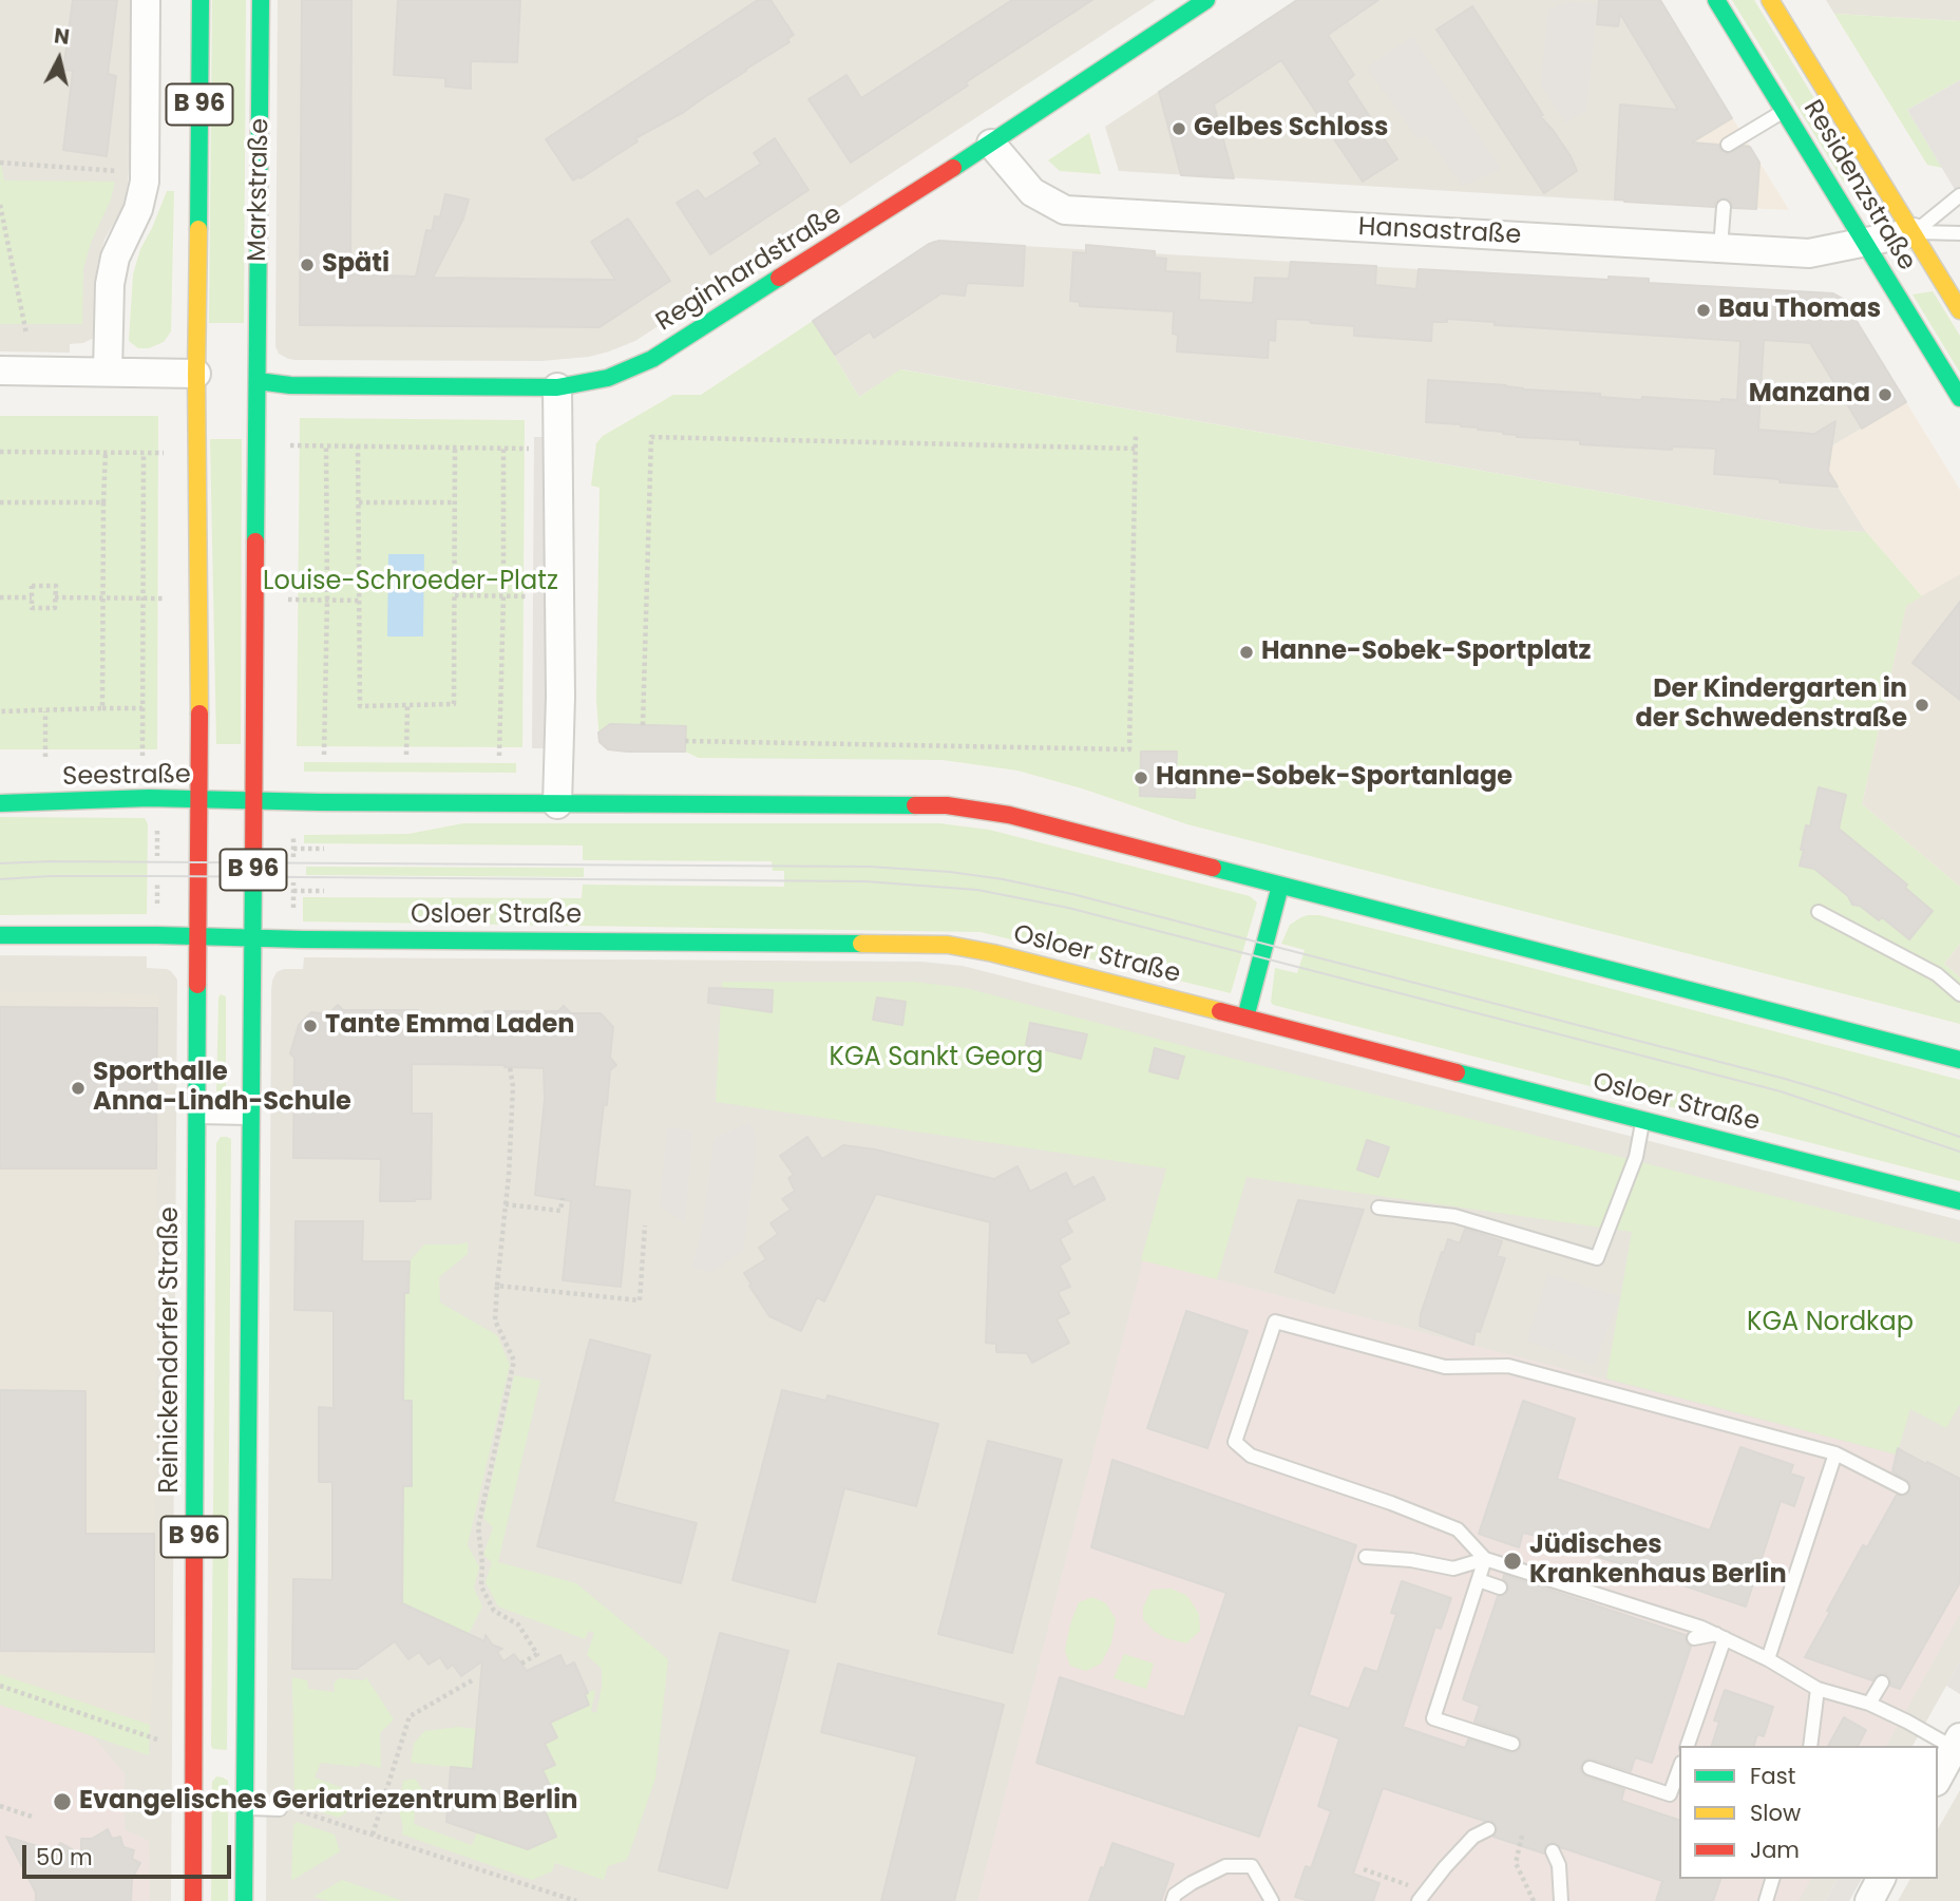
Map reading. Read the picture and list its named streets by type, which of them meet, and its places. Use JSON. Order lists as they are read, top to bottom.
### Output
{
  "streets": {
    "main road": [
      "B 96",
      "Residenzstraße",
      "Markstraße",
      "Reginhardstraße",
      "Seestraße",
      "Osloer Straße",
      "Reinickendorfer Straße"
    ],
    "street": ["Hansastraße"]
  },
  "crossings": [
    ["B 96", "Markstraße"],
    ["B 96", "Reginhardstraße"],
    ["B 96", "Seestraße"],
    ["B 96", "Osloer Straße"],
    ["B 96", "Reinickendorfer Straße"],
    ["Residenzstraße", "Hansastraße"],
    ["Markstraße", "Reginhardstraße"],
    ["Hansastraße", "Reginhardstraße"],
    ["Seestraße", "Reinickendorfer Straße"],
    ["Osloer Straße", "Reinickendorfer Straße"]
  ],
  "parks": ["Louise-Schroeder-Platz", "KGA Sankt Georg", "KGA Nordkap"],
  "places": [
    "Gelbes Schloss",
    "Späti",
    "Bau Thomas",
    "Manzana",
    "Hanne-Sobek-Sportplatz",
    "Der Kindergarten in der Schwedenstraße",
    "Hanne-Sobek-Sportanlage",
    "Tante Emma Laden",
    "Sporthalle Anna-Lindh-Schule",
    "Jüdisches Krankenhaus Berlin",
    "Evangelisches Geriatriezentrum Berlin"
  ],
  "legend": ["Fast", "Slow", "Jam"],
  "scale_bar": "50 m",
  "north": "top"
}
